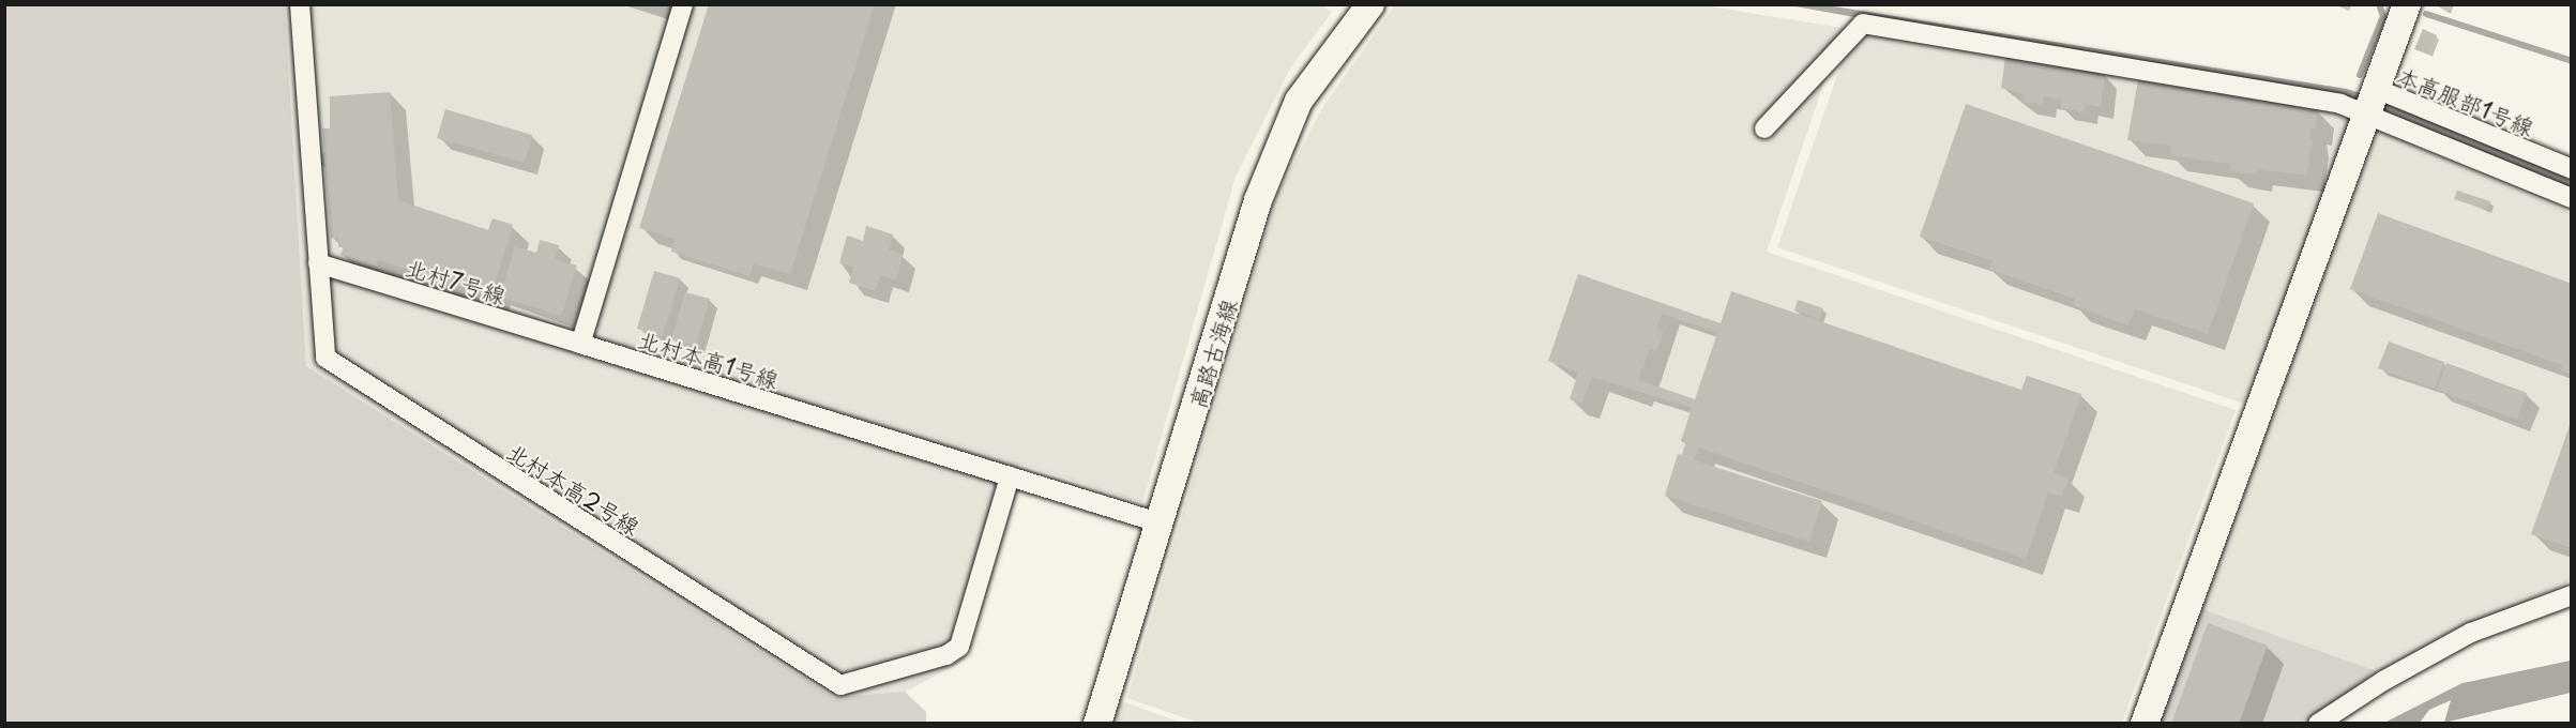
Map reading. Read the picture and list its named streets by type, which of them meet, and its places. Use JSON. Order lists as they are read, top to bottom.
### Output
{
  "streets": {
    "main road": ["高路古海線"],
    "street": [
      "本高服部1号線",
      "北村7号線",
      "北村本高1号線",
      "北村本高2号線"
    ]
  },
  "crossings": [
    ["北村7号線", "北村本高1号線"],
    ["北村7号線", "北村本高2号線"],
    ["高路古海線", "北村本高1号線"],
    ["北村本高1号線", "北村本高2号線"]
  ]
}
